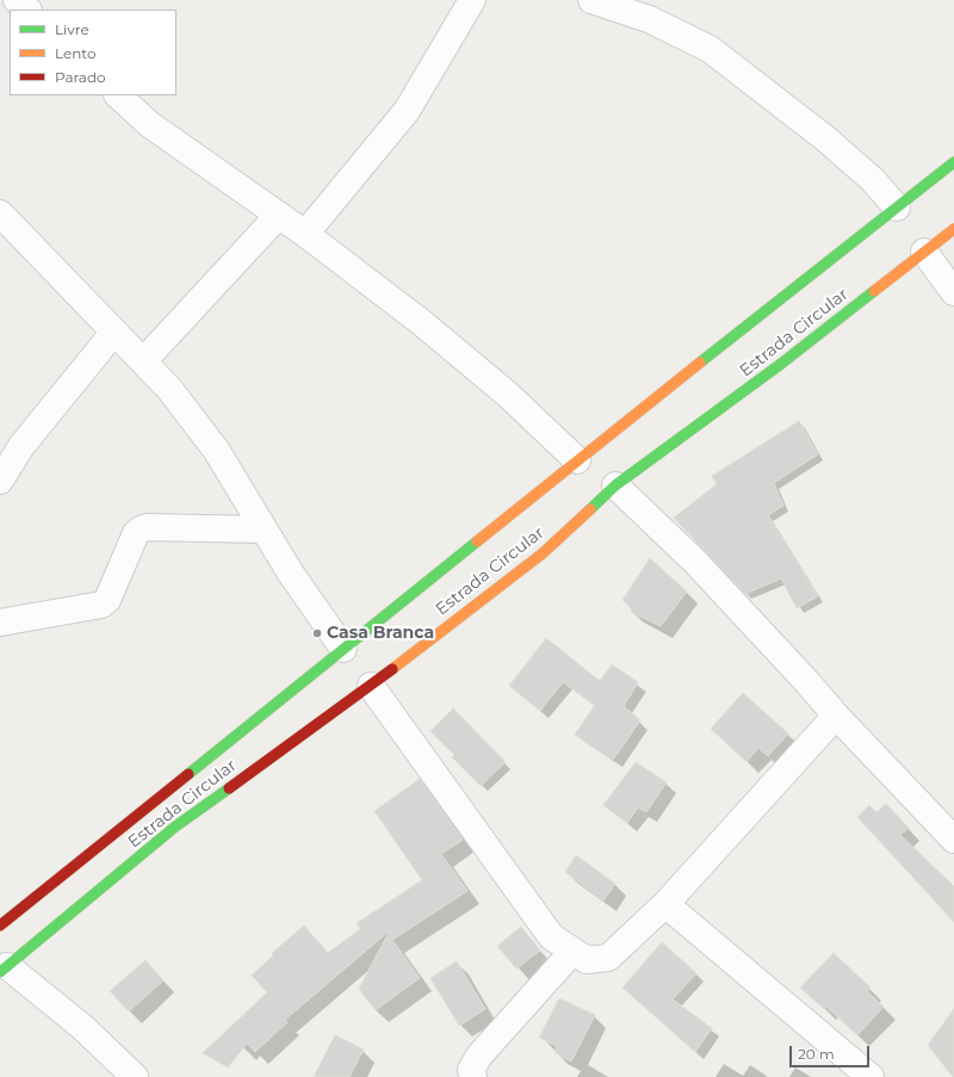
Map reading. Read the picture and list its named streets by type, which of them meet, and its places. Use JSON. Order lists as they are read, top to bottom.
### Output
{
  "streets": {
    "main road": ["Estrada Circular"]
  },
  "places": ["Casa Branca"],
  "legend": ["Livre", "Lento", "Parado"],
  "scale_bar": "20 m"
}
